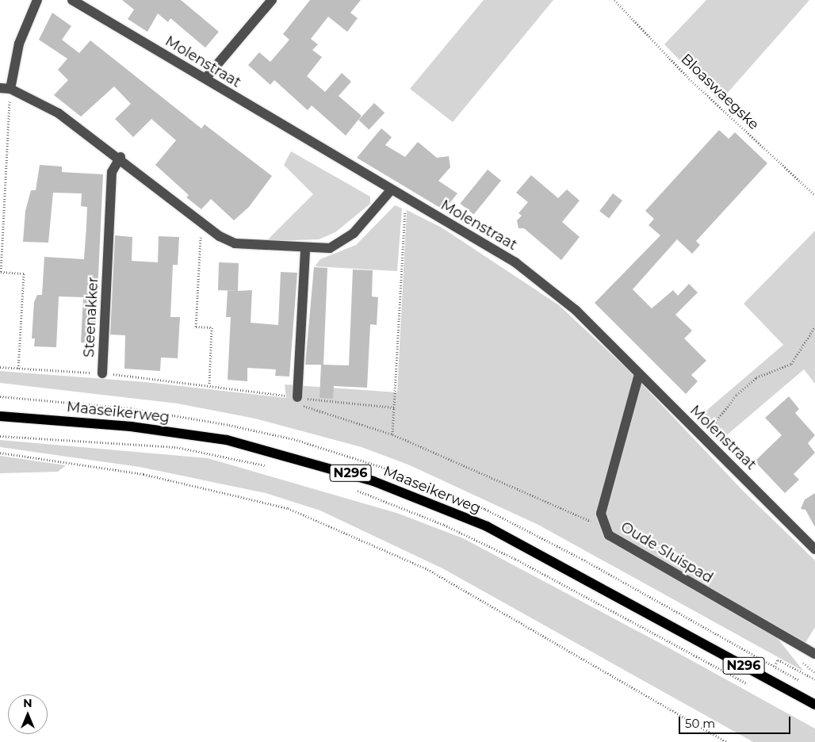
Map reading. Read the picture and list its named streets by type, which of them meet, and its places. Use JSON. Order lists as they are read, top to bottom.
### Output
{
  "streets": {
    "main road": ["Maaseikerweg", "N296"],
    "street": ["Molenstraat", "Steenakker", "Oude Sluispad"],
    "path": ["Bloaswaegske"]
  },
  "crossings": [
    ["Molenstraat", "Oude Sluispad"]
  ],
  "scale_bar": "50 m",
  "north": "top"
}
